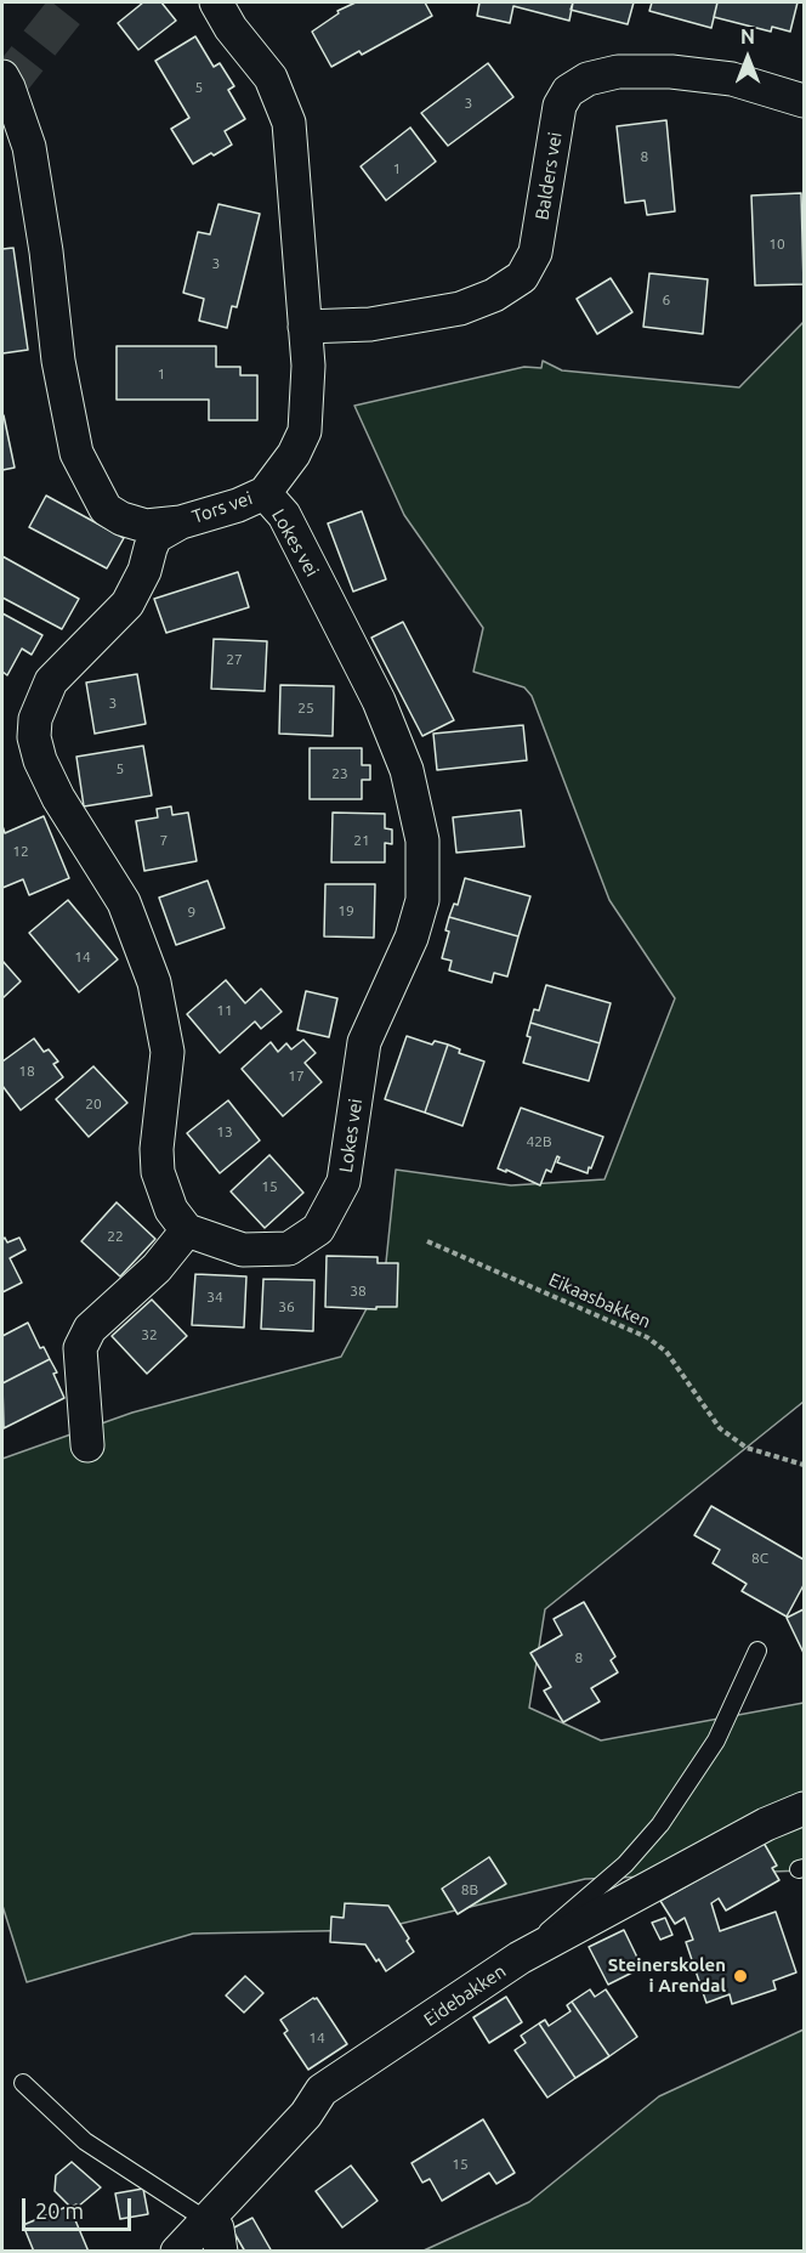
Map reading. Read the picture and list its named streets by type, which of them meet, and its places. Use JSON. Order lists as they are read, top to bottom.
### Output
{
  "streets": {
    "street": [
      "Balders vei",
      "Tors vei",
      "Lokes vei",
      "Eidebakken"
    ],
    "path": ["Eikaasbakken"]
  },
  "crossings": [
    ["Balders vei", "Tors vei"],
    ["Tors vei", "Lokes vei"]
  ],
  "places": ["Steinerskolen i Arendal"],
  "house_numbers": [
    "5",
    "3",
    "8",
    "1",
    "10",
    "3",
    "6",
    "1",
    "27",
    "3",
    "25",
    "5",
    "23",
    "7",
    "21",
    "12",
    "19",
    "9",
    "14",
    "11",
    "18",
    "17",
    "20",
    "13",
    "42B",
    "15",
    "22",
    "38",
    "34",
    "36",
    "32",
    "8C",
    "8",
    "8B",
    "14",
    "15"
  ],
  "scale_bar": "20 m",
  "north": "top"
}
